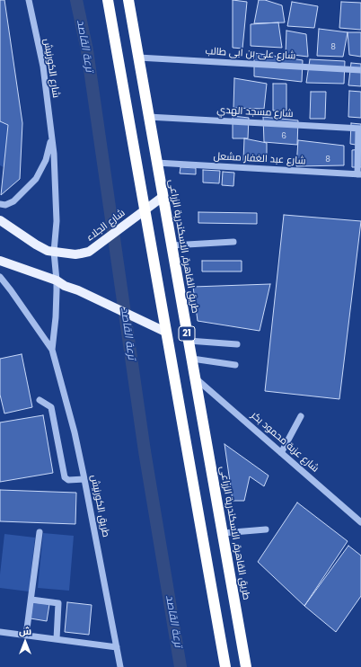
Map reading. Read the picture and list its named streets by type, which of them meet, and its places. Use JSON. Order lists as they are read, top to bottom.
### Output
{
  "streets": {
    "highway": ["طريق القاهرة, الاسكندرية الزراعى", "21"],
    "main road": ["شارع الجلاء"],
    "street": [
      "شارع على بن ابى طالب",
      "شارع الكورنيش",
      "شارع مسجد الهدي",
      "شارع عبد الغفار مشعل",
      "شارع عزبة محمود بكر",
      "طريق الكورنيش"
    ]
  },
  "crossings": [
    ["شارع على بن ابى طالب", "طريق القاهرة, الاسكندرية الزراعى"],
    ["شارع الكورنيش", "شارع الجلاء"],
    ["شارع الكورنيش", "طريق الكورنيش"],
    ["شارع مسجد الهدي", "طريق القاهرة, الاسكندرية الزراعى"],
    ["شارع عبد الغفار مشعل", "طريق القاهرة, الاسكندرية الزراعى"],
    ["شارع الجلاء", "طريق القاهرة, الاسكندرية الزراعى"],
    ["شارع الجلاء", "21"],
    ["طريق القاهرة, الاسكندرية الزراعى", "شارع عزبة محمود بكر"]
  ],
  "water": ["ترعة القاصد"],
  "house_numbers": ["8", "6", "8"],
  "north": "top"
}
